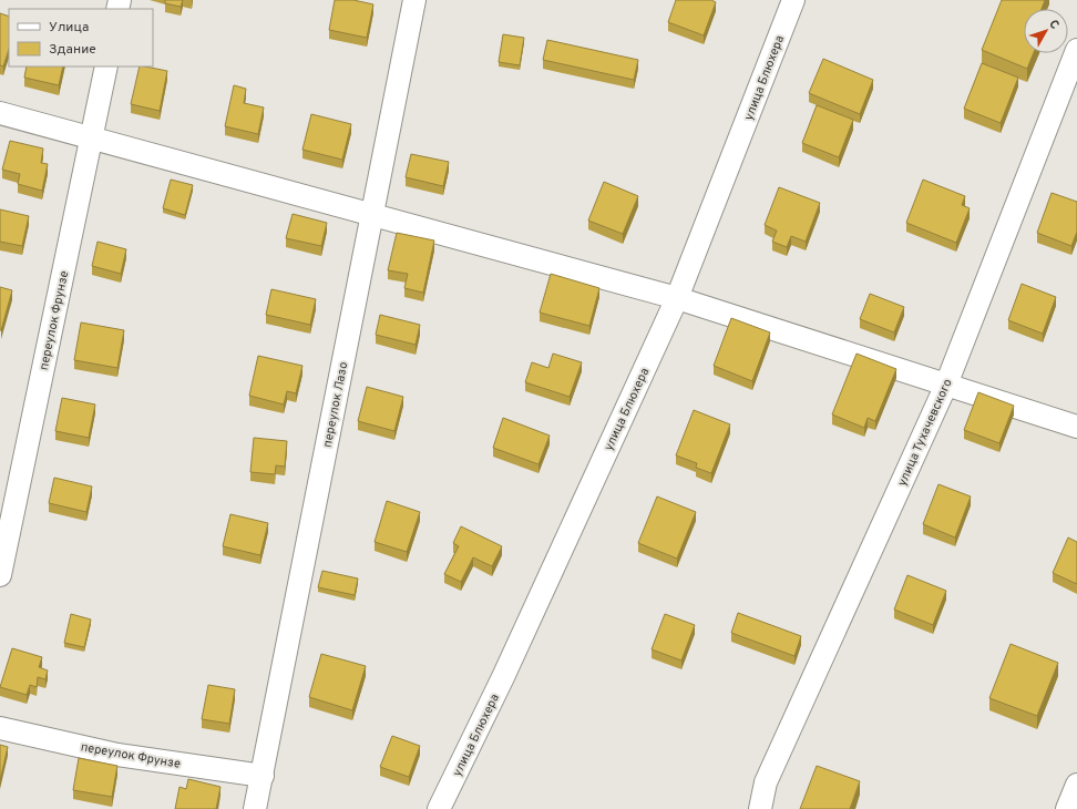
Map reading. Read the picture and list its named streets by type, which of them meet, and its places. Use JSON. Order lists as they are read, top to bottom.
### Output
{
  "streets": {
    "street": [
      "улица Блюхера",
      "переулок Фрунзе",
      "переулок Лазо",
      "улица Тухачевского"
    ]
  },
  "crossings": [
    ["переулок Фрунзе", "переулок Лазо"]
  ],
  "legend": ["Улица", "Здание"],
  "north": "top right"
}
